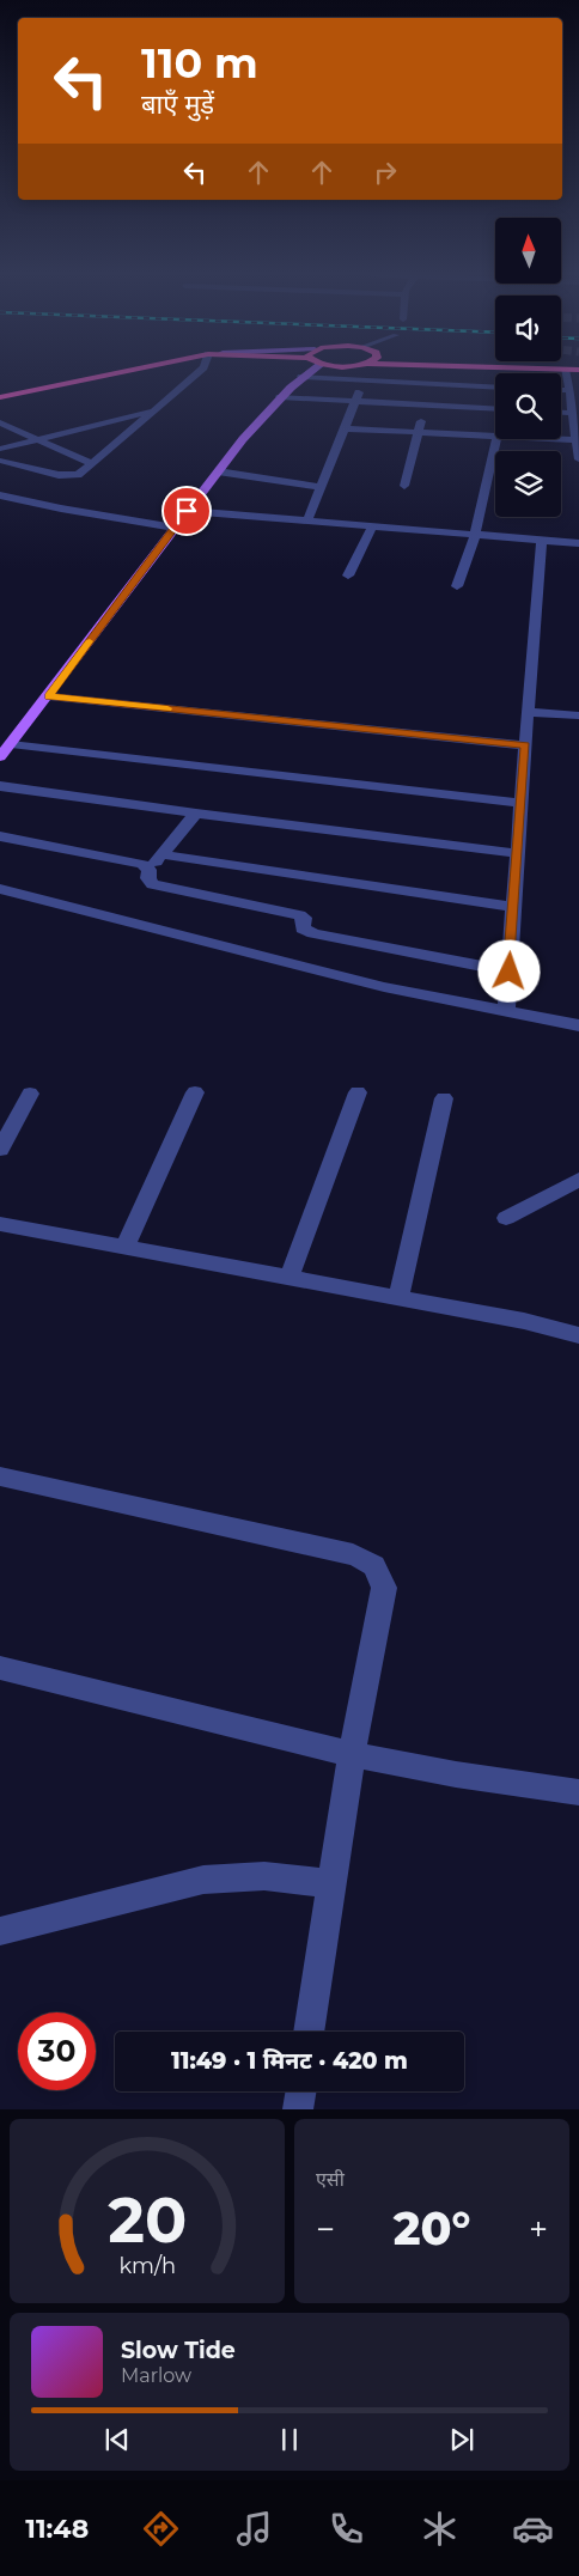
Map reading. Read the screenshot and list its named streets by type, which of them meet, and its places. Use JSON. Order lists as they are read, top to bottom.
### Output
{
  "north": "top",
  "page": {
    "turn": ["110 m", "बाएँ मुड़ें"],
    "limit": "30",
    "trip": "11:49 · 1 मिनट · 420 m",
    "tile": "एसी",
    "heat": ["−", "20°", "+"],
    "song": ["Slow Tide", "Marlow"],
    "tabs": "11:48",
    "gauge": ["20", "km/h"]
  }
}
